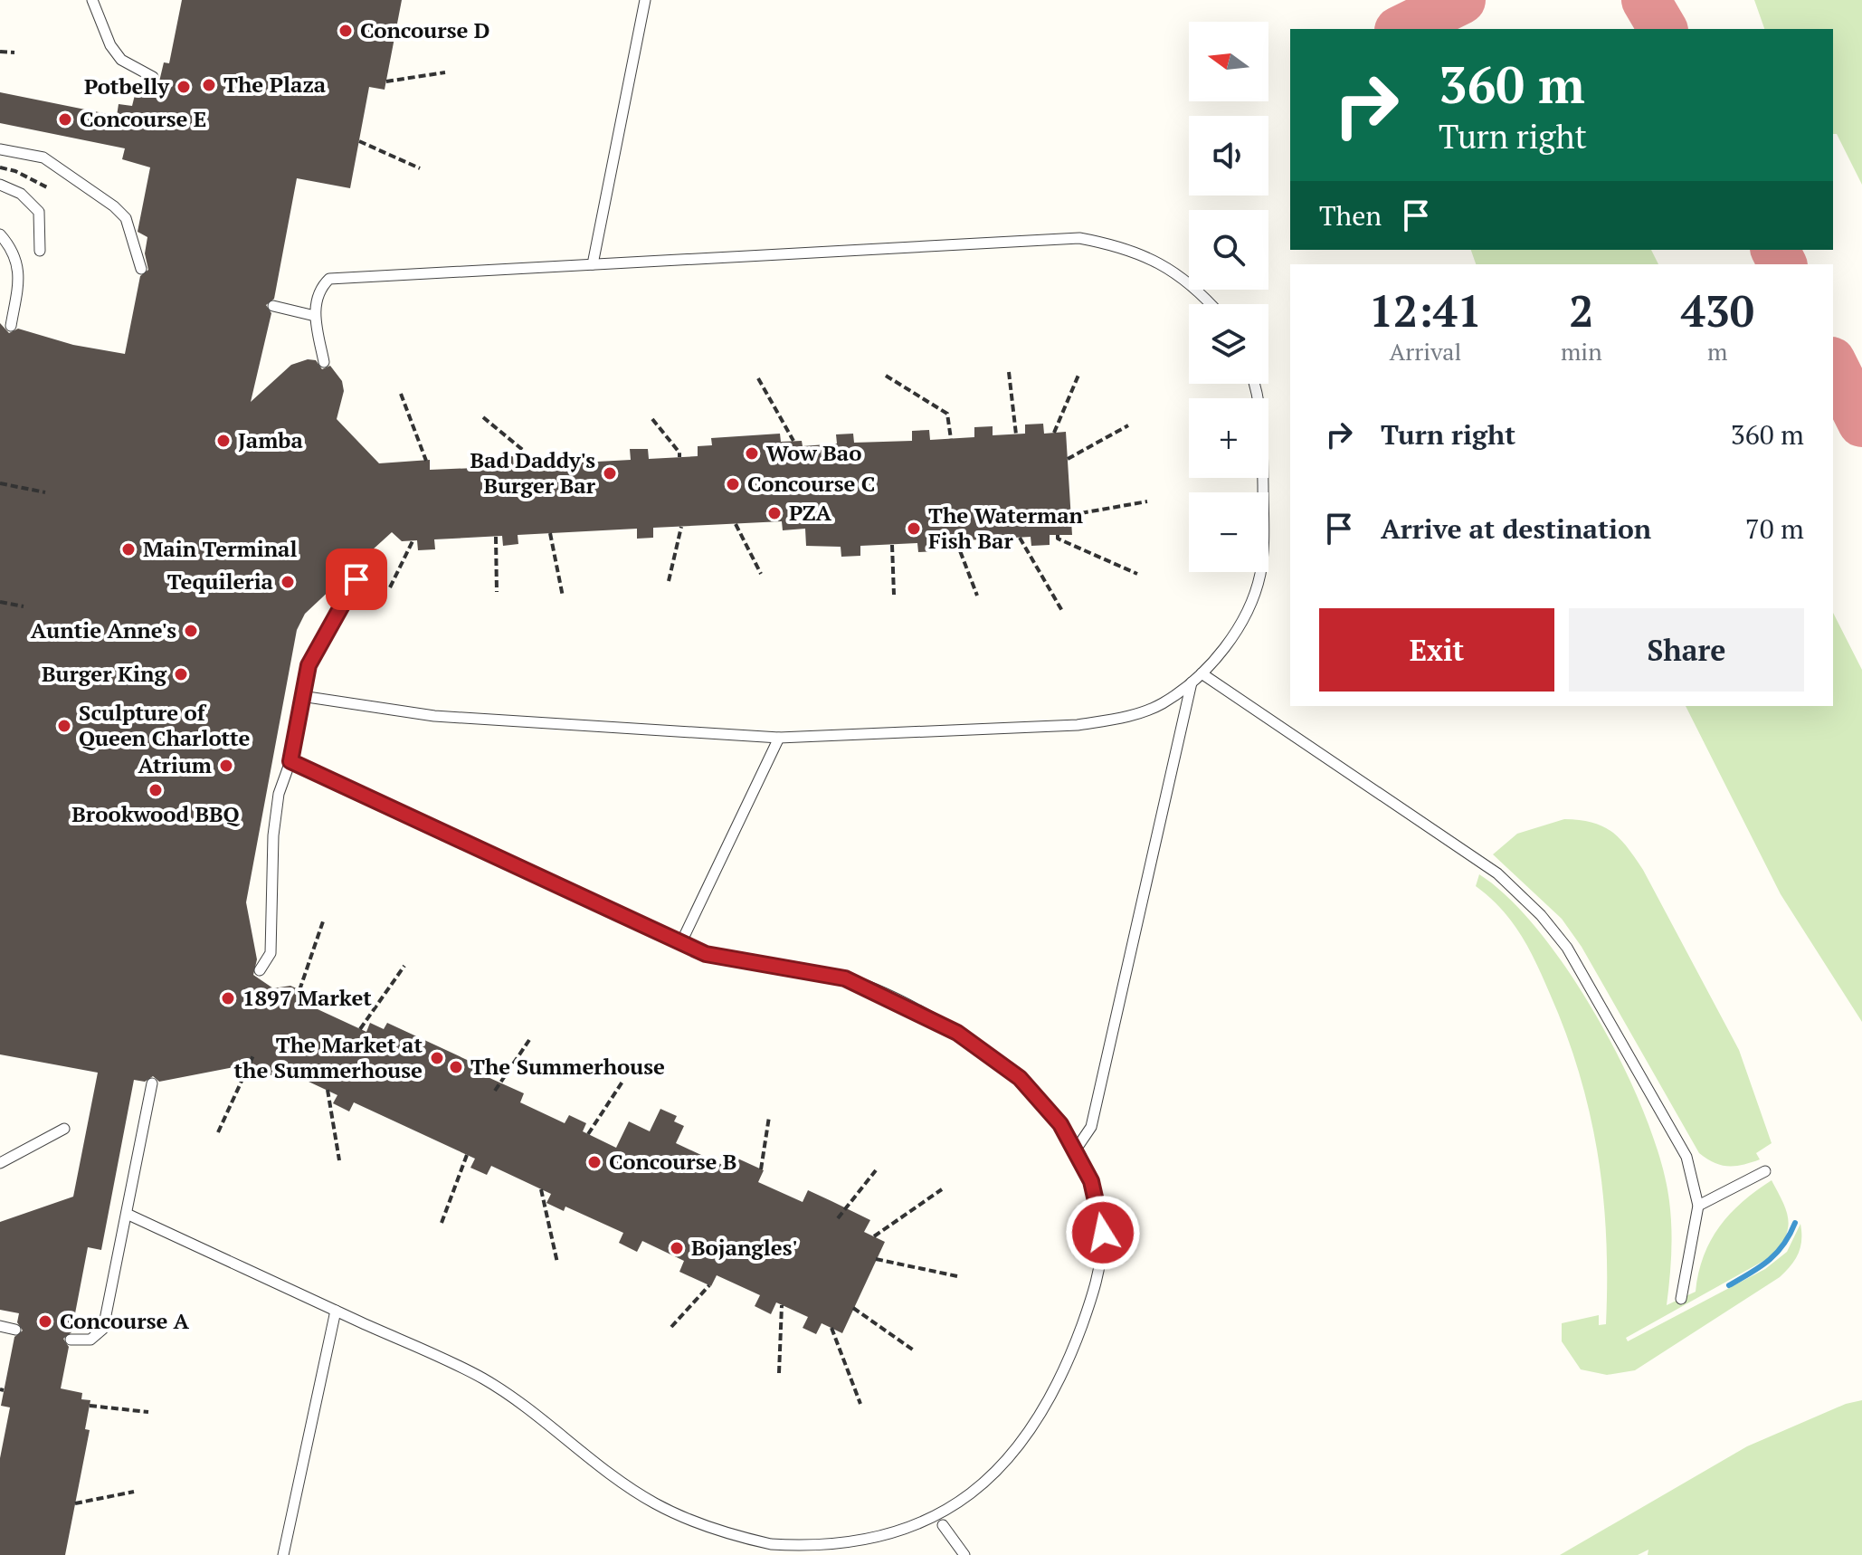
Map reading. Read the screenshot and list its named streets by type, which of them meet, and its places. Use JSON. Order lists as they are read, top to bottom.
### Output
{
  "places": [
    "Concourse D",
    "The Plaza",
    "Potbelly",
    "Concourse E",
    "Jamba",
    "Wow Bao",
    "Bad Daddy's Burger Bar",
    "Concourse C",
    "PZA",
    "The Waterman Fish Bar",
    "Main Terminal",
    "Tequileria",
    "Auntie Anne's",
    "Burger King",
    "Sculpture of Queen Charlotte",
    "Atrium",
    "Brookwood BBQ",
    "1897 Market",
    "The Market at the Summerhouse",
    "The Summerhouse",
    "Concourse B",
    "Bojangles'",
    "Concourse A"
  ],
  "north": "left",
  "page": {
    "map_buttons": ["+", "−"],
    "turn": ["360 m", "Turn right"],
    "then": "Then",
    "eta": [
      "12:41",
      "Arrival",
      "2",
      "min",
      "430",
      "m"
    ],
    "list": [
      {
        "name": "Turn right",
        "value": "360 m"
      },
      {
        "name": "Arrive at destination",
        "value": "70 m"
      }
    ],
    "buttons": ["Exit", "Share"]
  }
}
